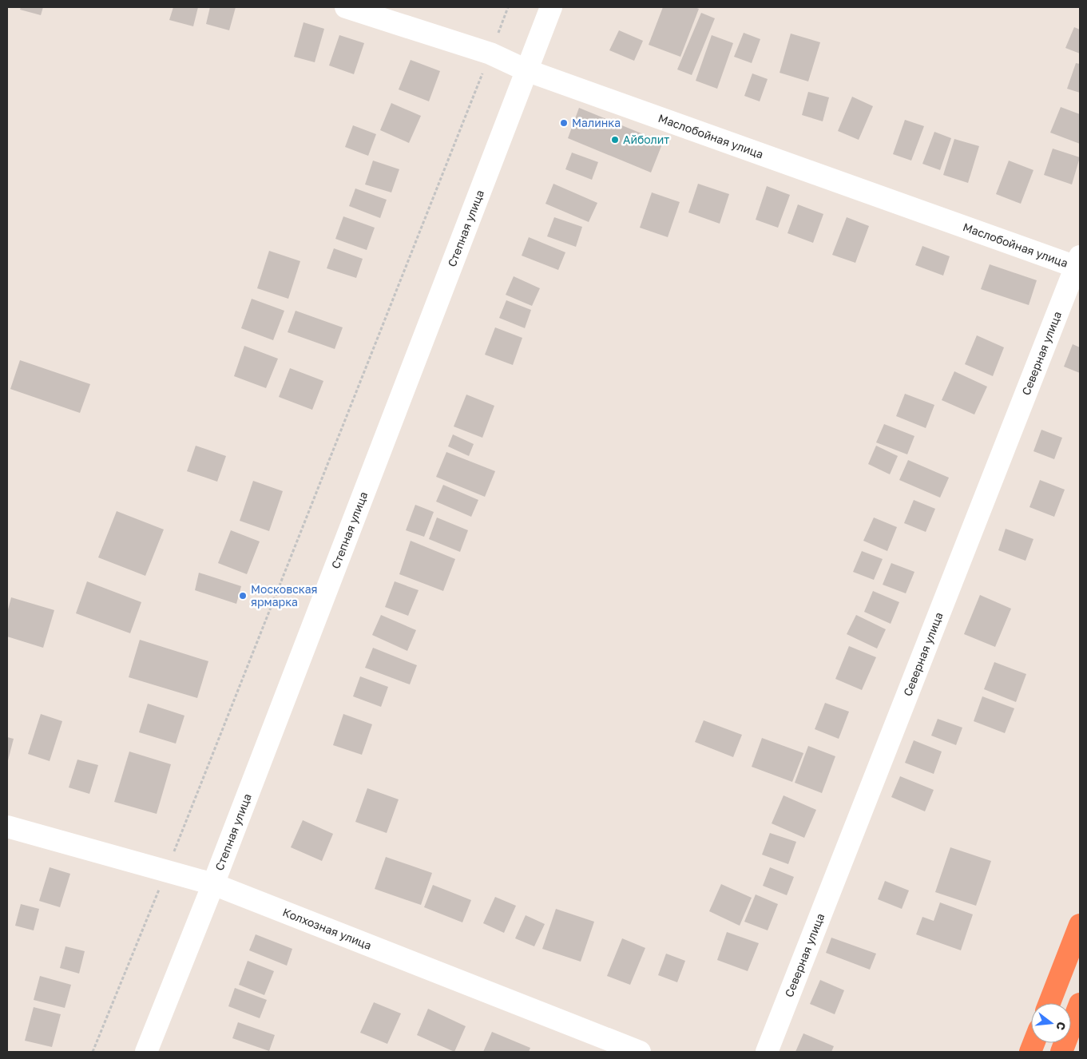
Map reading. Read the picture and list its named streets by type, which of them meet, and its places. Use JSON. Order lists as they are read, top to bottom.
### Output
{
  "streets": {
    "street": [
      "Маслобойная улица",
      "Степная улица",
      "Северная улица",
      "Колхозная улица"
    ]
  },
  "crossings": [
    ["Маслобойная улица", "Степная улица"],
    ["Маслобойная улица", "Северная улица"],
    ["Степная улица", "Колхозная улица"]
  ],
  "places": ["Малинка", "Айболит", "Московская ярмарка"],
  "north": "right"
}
